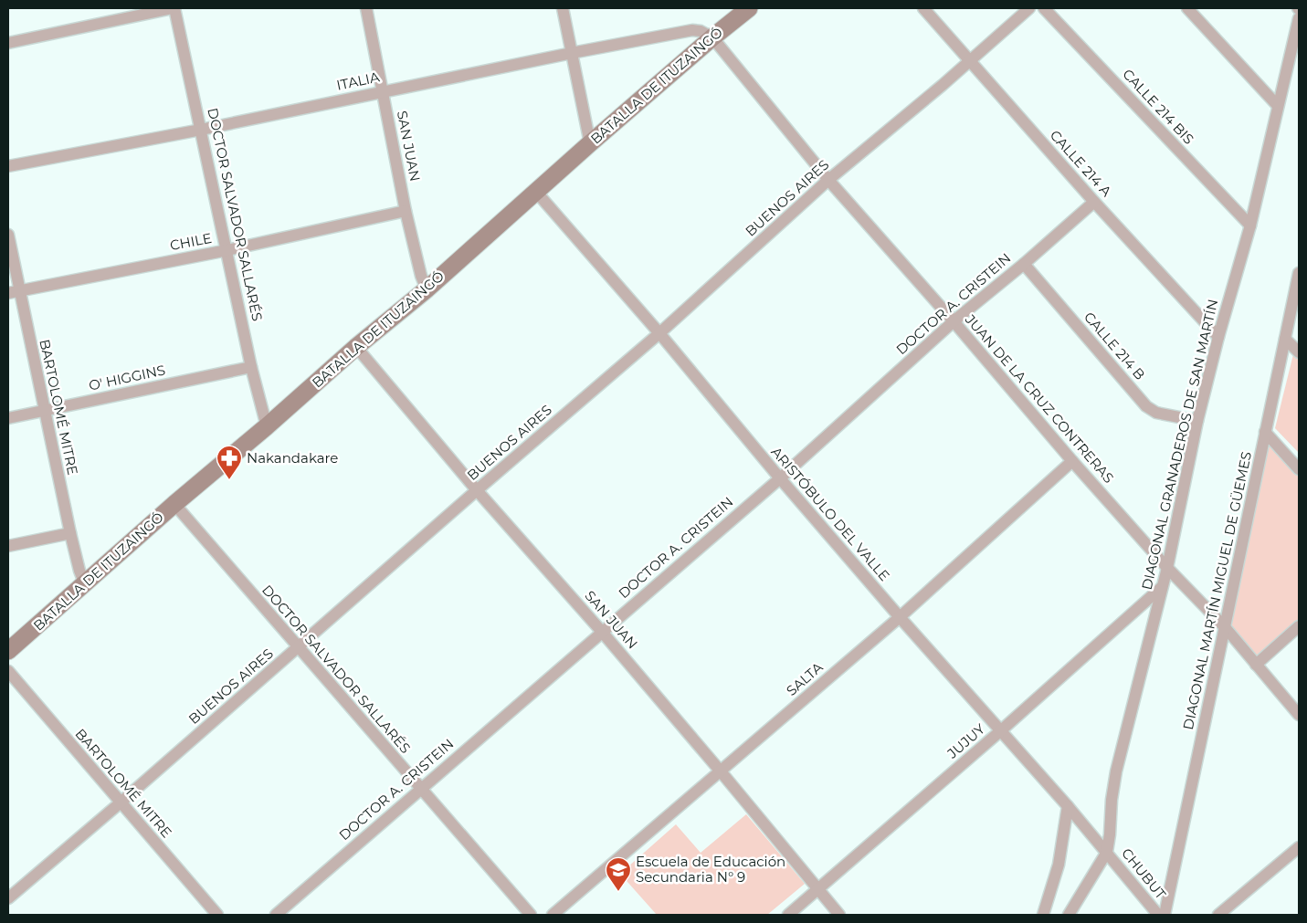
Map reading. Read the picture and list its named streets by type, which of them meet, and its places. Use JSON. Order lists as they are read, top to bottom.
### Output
{
  "streets": {
    "main road": ["BATALLA DE ITUZAINGÓ"],
    "street": [
      "ITALIA",
      "CALLE 214 BIS",
      "SAN JUAN",
      "CALLE 214 A",
      "BUENOS AIRES",
      "DOCTOR SALVADOR SALLARÉS",
      "CHILE",
      "DOCTOR A. CRISTEIN",
      "CALLE 214 B",
      "O' HIGGINS",
      "JUAN DE LA CRUZ CONTRERAS",
      "BARTOLOMÉ MITRE",
      "DIAGONAL GRANADEROS DE SAN MARTÍN",
      "ARISTÓBULO DEL VALLE",
      "DIAGONAL MARTÍN MIGUEL DE GÜEMES",
      "SALTA",
      "JUJUY",
      "CHUBUT"
    ]
  },
  "crossings": [
    ["ITALIA", "BATALLA DE ITUZAINGÓ"],
    ["ITALIA", "SAN JUAN"],
    ["ITALIA", "DOCTOR SALVADOR SALLARÉS"],
    ["ITALIA", "JUAN DE LA CRUZ CONTRERAS"],
    ["BATALLA DE ITUZAINGÓ", "SAN JUAN"],
    ["BATALLA DE ITUZAINGÓ", "DOCTOR SALVADOR SALLARÉS"],
    ["BATALLA DE ITUZAINGÓ", "JUAN DE LA CRUZ CONTRERAS"],
    ["BATALLA DE ITUZAINGÓ", "BARTOLOMÉ MITRE"],
    ["BATALLA DE ITUZAINGÓ", "ARISTÓBULO DEL VALLE"],
    ["CALLE 214 BIS", "DIAGONAL GRANADEROS DE SAN MARTÍN"],
    ["SAN JUAN", "BUENOS AIRES"],
    ["SAN JUAN", "CHILE"],
    ["SAN JUAN", "DOCTOR A. CRISTEIN"],
    ["SAN JUAN", "SALTA"],
    ["SAN JUAN", "JUJUY"],
    ["CALLE 214 A", "BUENOS AIRES"],
    ["CALLE 214 A", "DOCTOR A. CRISTEIN"],
    ["CALLE 214 A", "DIAGONAL GRANADEROS DE SAN MARTÍN"],
    ["BUENOS AIRES", "DOCTOR SALVADOR SALLARÉS"],
    ["BUENOS AIRES", "JUAN DE LA CRUZ CONTRERAS"],
    ["BUENOS AIRES", "BARTOLOMÉ MITRE"],
    ["BUENOS AIRES", "ARISTÓBULO DEL VALLE"],
    ["DOCTOR SALVADOR SALLARÉS", "CHILE"],
    ["DOCTOR SALVADOR SALLARÉS", "DOCTOR A. CRISTEIN"],
    ["DOCTOR SALVADOR SALLARÉS", "O' HIGGINS"],
    ["CHILE", "BARTOLOMÉ MITRE"],
    ["DOCTOR A. CRISTEIN", "CALLE 214 B"],
    ["DOCTOR A. CRISTEIN", "JUAN DE LA CRUZ CONTRERAS"],
    ["DOCTOR A. CRISTEIN", "ARISTÓBULO DEL VALLE"],
    ["CALLE 214 B", "DIAGONAL GRANADEROS DE SAN MARTÍN"],
    ["O' HIGGINS", "BARTOLOMÉ MITRE"],
    ["JUAN DE LA CRUZ CONTRERAS", "DIAGONAL GRANADEROS DE SAN MARTÍN"],
    ["JUAN DE LA CRUZ CONTRERAS", "DIAGONAL MARTÍN MIGUEL DE GÜEMES"],
    ["JUAN DE LA CRUZ CONTRERAS", "SALTA"],
    ["DIAGONAL GRANADEROS DE SAN MARTÍN", "ARISTÓBULO DEL VALLE"],
    ["DIAGONAL GRANADEROS DE SAN MARTÍN", "JUJUY"],
    ["DIAGONAL GRANADEROS DE SAN MARTÍN", "CHUBUT"],
    ["ARISTÓBULO DEL VALLE", "SALTA"],
    ["ARISTÓBULO DEL VALLE", "JUJUY"],
    ["ARISTÓBULO DEL VALLE", "CHUBUT"]
  ],
  "places": {
    "pharmacy": ["Nakandakare"],
    "school or university": ["Escuela de Educación Secundaria N° 9"]
  }
}
